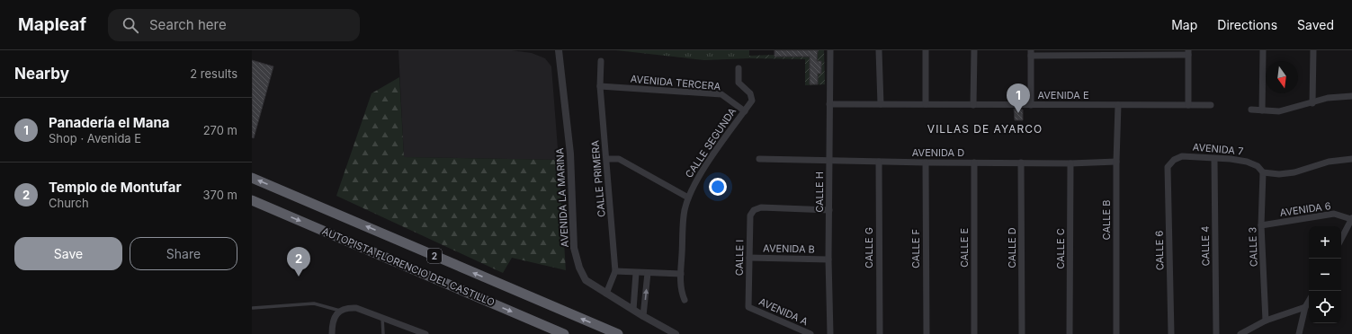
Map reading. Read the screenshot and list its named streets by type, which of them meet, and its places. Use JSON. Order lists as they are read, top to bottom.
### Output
{
  "streets": {
    "highway": ["2", "AUTOPISTA FLORENCIO DEL CASTILLO"],
    "street": [
      "AVENIDA TERCERA",
      "AVENIDA E",
      "CALLE SEGUNDA",
      "AVENIDA 7",
      "AVENIDA D",
      "CALLE PRIMERA",
      "CALLE H",
      "AVENIDA LA MARINA",
      "AVENIDA 6",
      "CALLE B",
      "CALLE 4",
      "CALLE 3",
      "CALLE G",
      "CALLE E",
      "CALLE D",
      "AVENIDA B",
      "CALLE F",
      "CALLE C",
      "CALLE 6",
      "CALLE I",
      "AVENIDA A"
    ]
  },
  "crossings": [
    ["AVENIDA TERCERA", "CALLE SEGUNDA"],
    ["AVENIDA TERCERA", "CALLE PRIMERA"],
    ["AVENIDA E", "CALLE H"],
    ["AVENIDA E", "CALLE B"],
    ["AVENIDA 7", "CALLE 4"],
    ["AVENIDA 7", "CALLE 3"],
    ["AVENIDA 7", "CALLE 6"],
    ["AVENIDA D", "CALLE H"],
    ["AVENIDA D", "CALLE B"],
    ["AVENIDA D", "CALLE G"],
    ["AVENIDA D", "CALLE E"],
    ["AVENIDA D", "CALLE D"],
    ["AVENIDA D", "CALLE F"],
    ["AVENIDA D", "CALLE C"],
    ["CALLE PRIMERA", "AVENIDA LA MARINA"],
    ["CALLE H", "AVENIDA B"],
    ["CALLE H", "CALLE I"],
    ["AVENIDA 6", "CALLE 3"],
    ["AVENIDA B", "CALLE I"],
    ["CALLE I", "AVENIDA A"]
  ],
  "districts": ["VILLAS DE AYARCO"],
  "north": "bottom",
  "page": {
    "header": "Mapleaf",
    "search": "Search here",
    "nav": ["Map", "Directions", "Saved"],
    "heading": ["Nearby", "2 results"],
    "pins": ["1", "2"],
    "list": [
      {
        "mark": "1",
        "name": "Panadería el Mana",
        "note": "Shop · Avenida E",
        "value": "270 m"
      },
      {
        "mark": "2",
        "name": "Templo de Montufar",
        "note": "Church",
        "value": "370 m"
      }
    ],
    "buttons": ["Save", "Share"],
    "map_buttons": ["+", "−"]
  }
}
